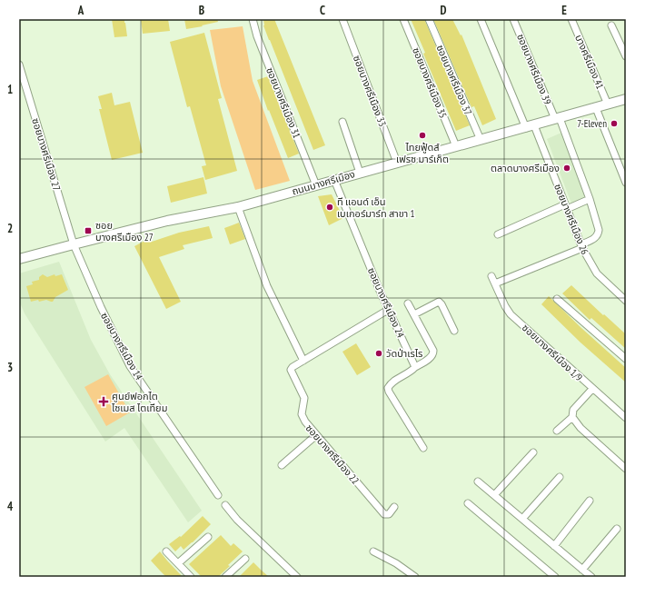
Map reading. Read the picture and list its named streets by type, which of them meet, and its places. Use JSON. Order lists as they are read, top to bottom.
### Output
{
  "streets": {
    "street": [
      "บางศรีเมือง 41",
      "ซอยบางศรีเมือง 39",
      "ซอยบางศรีเมือง 37",
      "ซอยบางศรีเมือง 35",
      "ซอยบางศรีเมือง 33",
      "ซอยบางศรีเมือง 31",
      "ซอยบางศรีเมือง 27",
      "ถนนบางศรีเมือง",
      "ซอยบางศรีเมือง 26",
      "ซอยบางศรีเมือง 24",
      "ซอยบางศรีเมือง 14",
      "ซอยบางศรีเมือง 1/9",
      "ซอยบางศรีเมือง 22"
    ]
  },
  "crossings": [
    ["บางศรีเมือง 41", "ถนนบางศรีเมือง"],
    ["ซอยบางศรีเมือง 39", "ถนนบางศรีเมือง"],
    ["ซอยบางศรีเมือง 39", "ซอยบางศรีเมือง 26"],
    ["ซอยบางศรีเมือง 37", "ถนนบางศรีเมือง"],
    ["ซอยบางศรีเมือง 35", "ถนนบางศรีเมือง"],
    ["ซอยบางศรีเมือง 33", "ถนนบางศรีเมือง"],
    ["ซอยบางศรีเมือง 31", "ถนนบางศรีเมือง"],
    ["ซอยบางศรีเมือง 27", "ถนนบางศรีเมือง"],
    ["ซอยบางศรีเมือง 27", "ซอยบางศรีเมือง 14"],
    ["ถนนบางศรีเมือง", "ซอยบางศรีเมือง 26"],
    ["ถนนบางศรีเมือง", "ซอยบางศรีเมือง 24"],
    ["ถนนบางศรีเมือง", "ซอยบางศรีเมือง 14"],
    ["ซอยบางศรีเมือง 24", "ซอยบางศรีเมือง 22"]
  ],
  "places": {
    "other": [
      "7-Eleven",
      "ไทยฟู้ดส์ เฟรซ มาร์เก็ต",
      "ตลาดบางศรีเมือง",
      "ที แอนด์ เอ็น เบเกอร์มาร์ท สาขา 1",
      "วัดป่าเรไร"
    ],
    "transit": ["ซอย บางศรีเมือง 27"],
    "health": ["ศูนย์ฟอกไต ไซเมส ไตเทียม"]
  },
  "grid": {
    "columns": [
      "A",
      "B",
      "C",
      "D",
      "E"
    ],
    "rows": [
      "1",
      "2",
      "3",
      "4"
    ]
  }
}
